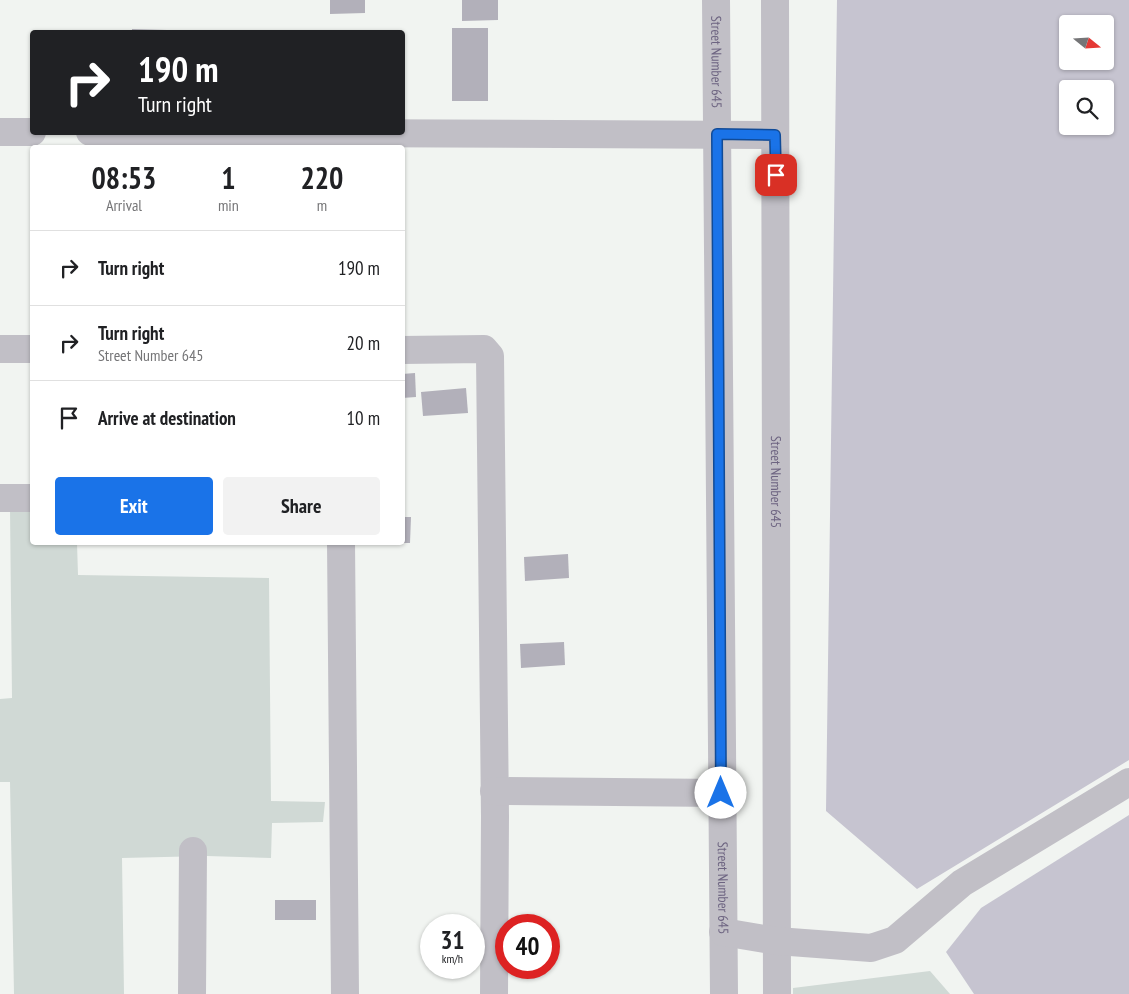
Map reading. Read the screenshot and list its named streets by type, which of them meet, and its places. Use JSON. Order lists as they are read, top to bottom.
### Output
{
  "streets": {
    "street": ["Street Number 645"]
  },
  "north": "right",
  "page": {
    "turn": ["190 m", "Turn right"],
    "eta": [
      "08:53",
      "Arrival",
      "1",
      "min",
      "220",
      "m"
    ],
    "list": [
      {
        "name": "Turn right",
        "value": "190 m"
      },
      {
        "name": "Turn right",
        "note": "Street Number 645",
        "value": "20 m"
      },
      {
        "name": "Arrive at destination",
        "value": "10 m"
      }
    ],
    "buttons": ["Exit", "Share"],
    "speed": "31 km/h",
    "limit": "40"
  }
}
